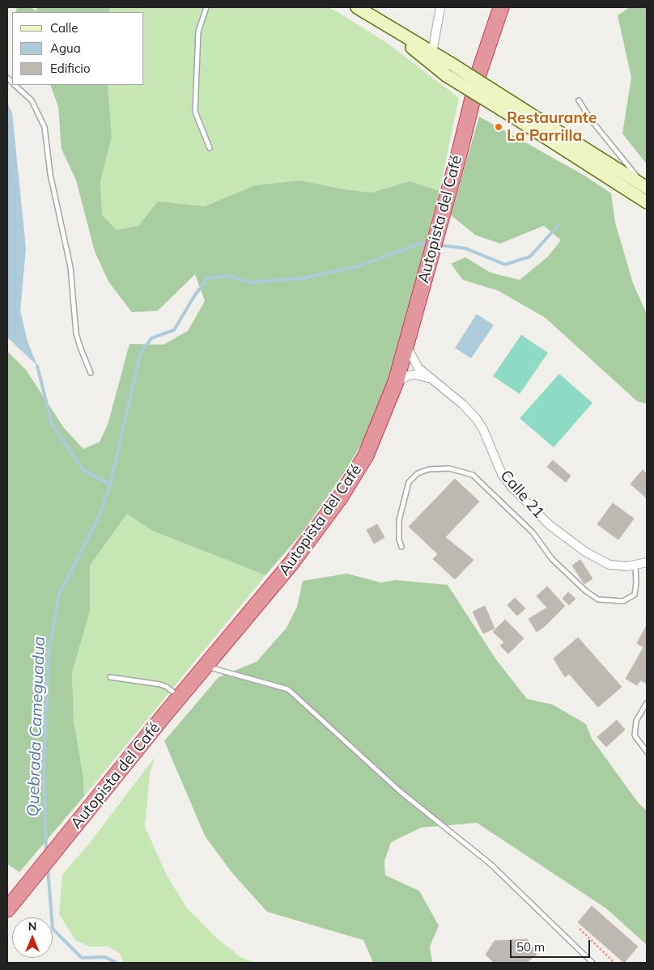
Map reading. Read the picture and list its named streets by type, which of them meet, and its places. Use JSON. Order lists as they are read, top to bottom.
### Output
{
  "streets": {
    "highway": ["Autopista del Café"],
    "street": ["Calle 21"]
  },
  "crossings": [
    ["Autopista del Café", "Calle 21"]
  ],
  "water": ["Quebrada Cameguadua"],
  "places": ["Restaurante La Parrilla"],
  "legend": ["Calle", "Agua", "Edificio"],
  "scale_bar": "50 m",
  "north": "top"
}
